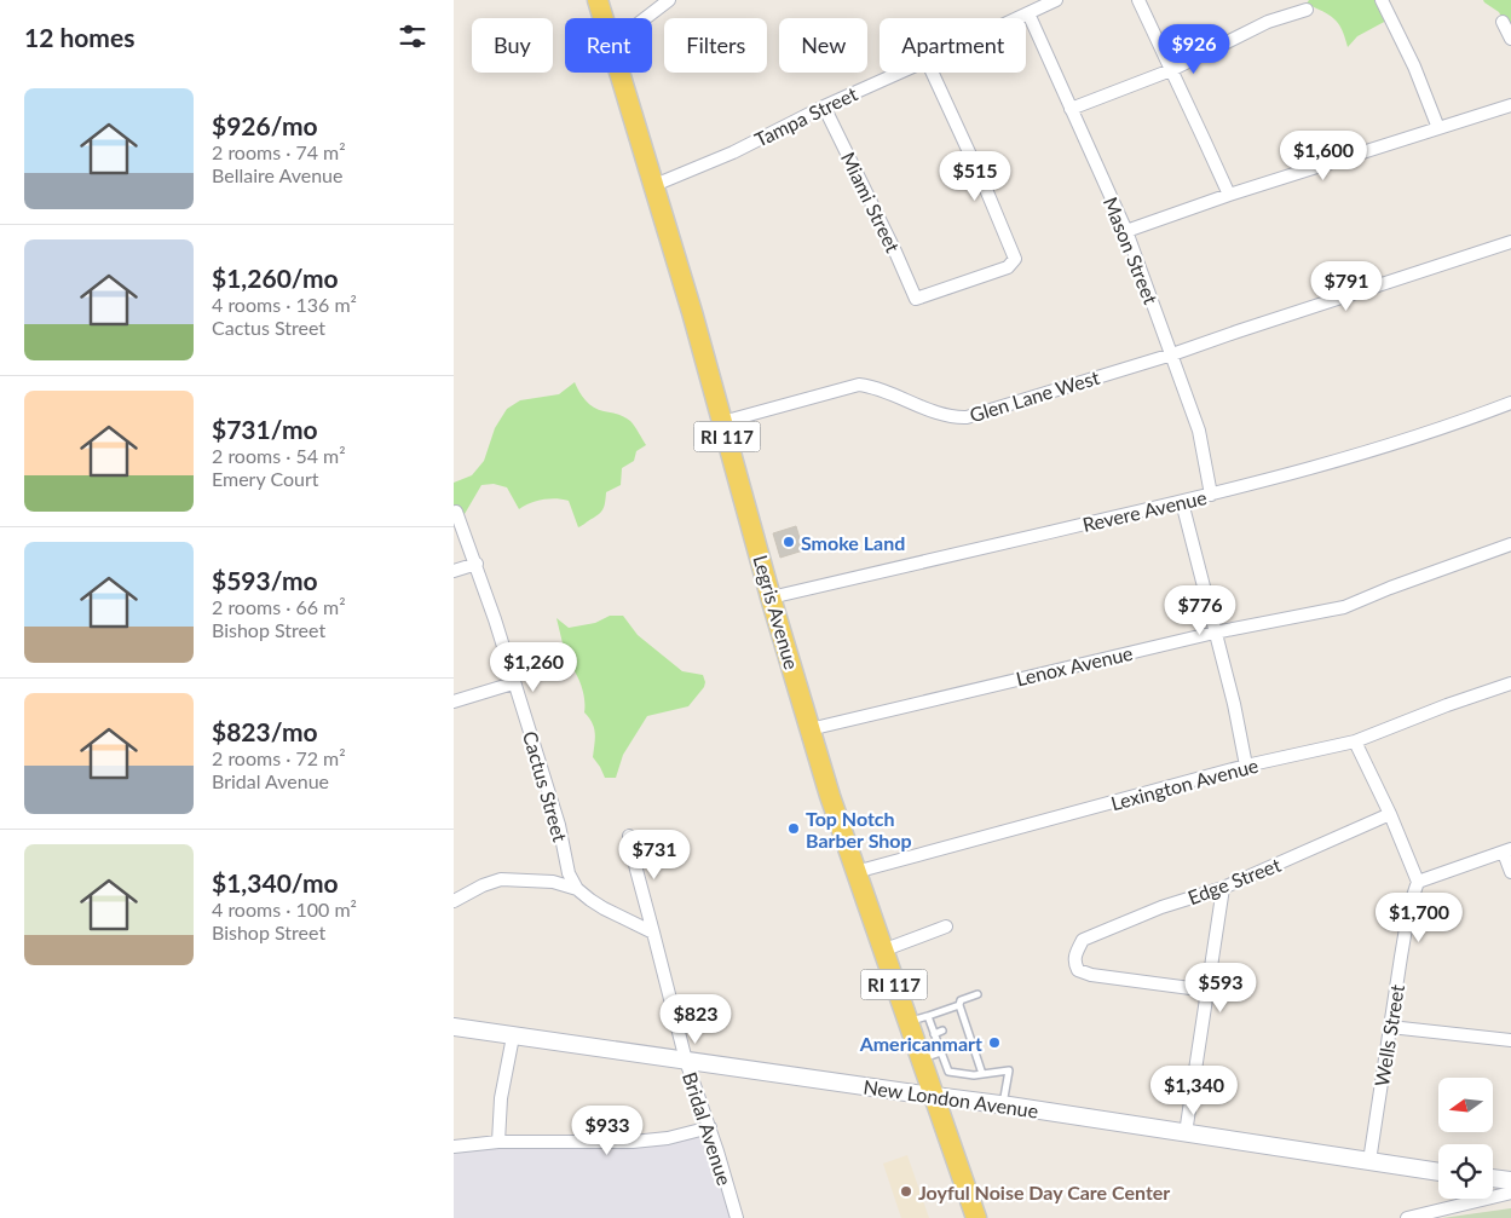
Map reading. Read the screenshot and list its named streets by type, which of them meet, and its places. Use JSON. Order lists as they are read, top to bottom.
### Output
{
  "streets": {
    "main road": ["RI 117", "Legris Avenue", "New London Avenue"],
    "street": [
      "Tampa Street",
      "Miami Street",
      "Mason Street",
      "Glen Lane West",
      "Revere Avenue",
      "Lenox Avenue",
      "Lexington Avenue",
      "Cactus Street",
      "Edge Street",
      "Wells Street",
      "Bridal Avenue"
    ]
  },
  "crossings": [
    ["Tampa Street", "Miami Street"],
    ["Tampa Street", "Mason Street"],
    ["Tampa Street", "Legris Avenue"],
    ["Mason Street", "Glen Lane West"],
    ["Mason Street", "Revere Avenue"],
    ["Glen Lane West", "Legris Avenue"],
    ["Revere Avenue", "Legris Avenue"],
    ["Legris Avenue", "Lenox Avenue"],
    ["Legris Avenue", "Lexington Avenue"],
    ["Legris Avenue", "New London Avenue"],
    ["Wells Street", "New London Avenue"],
    ["New London Avenue", "Bridal Avenue"]
  ],
  "places": [
    "Smoke Land",
    "Top Notch Barber Shop",
    "Americanmart",
    "Joyful Noise Day Care Center"
  ],
  "north": "left",
  "page": {
    "heading": "12 homes",
    "chip": [
      "Buy",
      "Rent",
      "Filters",
      "New",
      "Apartment"
    ],
    "price": [
      "$926",
      "$1,600",
      "$515",
      "$791",
      "$776",
      "$1,260",
      "$731",
      "$1,700",
      "$593",
      "$823",
      "$1,340",
      "$933"
    ],
    "list": [
      {
        "name": "$926/mo",
        "note": "2 rooms · 74 m² · Bellaire Avenue"
      },
      {
        "name": "$1,260/mo",
        "note": "4 rooms · 136 m² · Cactus Street"
      },
      {
        "name": "$731/mo",
        "note": "2 rooms · 54 m² · Emery Court"
      },
      {
        "name": "$593/mo",
        "note": "2 rooms · 66 m² · Bishop Street"
      },
      {
        "name": "$823/mo",
        "note": "2 rooms · 72 m² · Bridal Avenue"
      },
      {
        "name": "$1,340/mo",
        "note": "4 rooms · 100 m² · Bishop Street"
      }
    ]
  }
}
